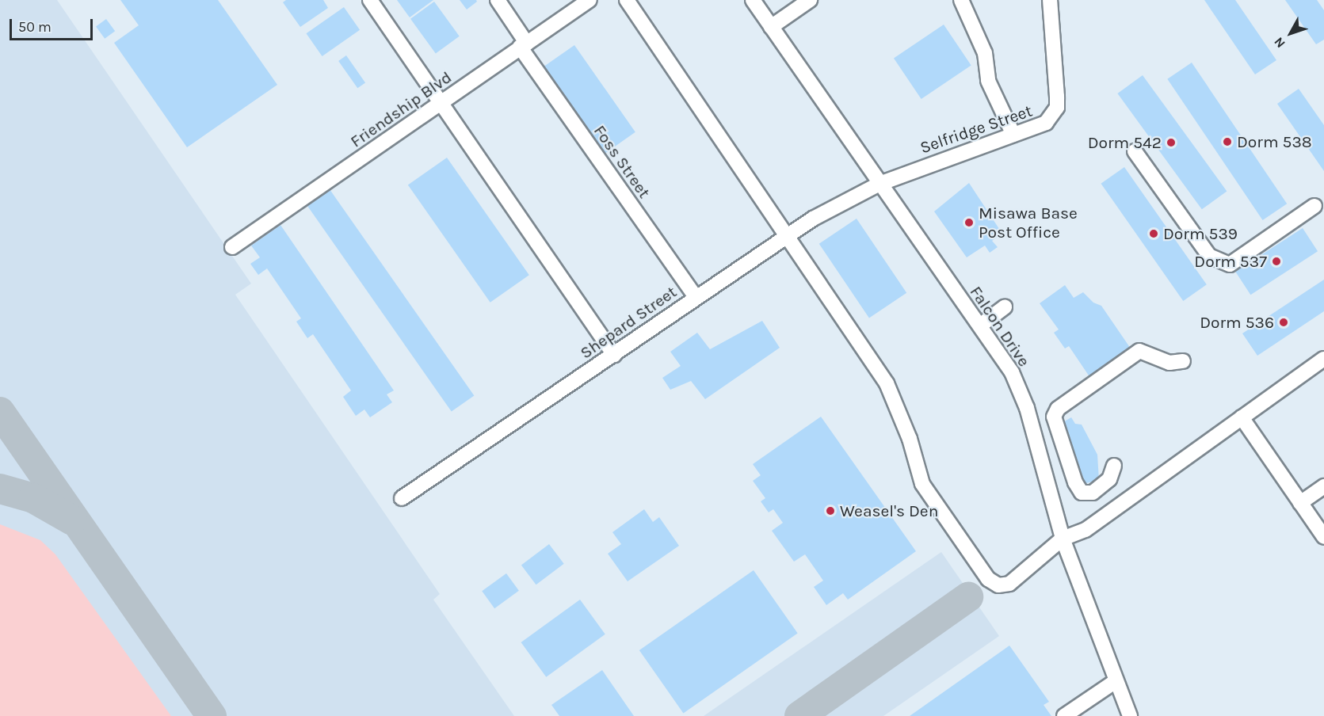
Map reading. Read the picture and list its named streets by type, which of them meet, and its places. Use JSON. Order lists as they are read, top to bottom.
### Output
{
  "streets": {
    "street": [
      "Friendship Blvd",
      "Selfridge Street",
      "Foss Street",
      "Shepard Street",
      "Falcon Drive"
    ]
  },
  "crossings": [
    ["Friendship Blvd", "Foss Street"],
    ["Selfridge Street", "Shepard Street"],
    ["Selfridge Street", "Falcon Drive"],
    ["Foss Street", "Shepard Street"],
    ["Shepard Street", "Falcon Drive"]
  ],
  "places": [
    "Dorm 538",
    "Dorm 542",
    "Misawa Base Post Office",
    "Dorm 539",
    "Dorm 537",
    "Dorm 536",
    "Weasel's Den"
  ],
  "scale_bar": "50 m",
  "north": "bottom left"
}
